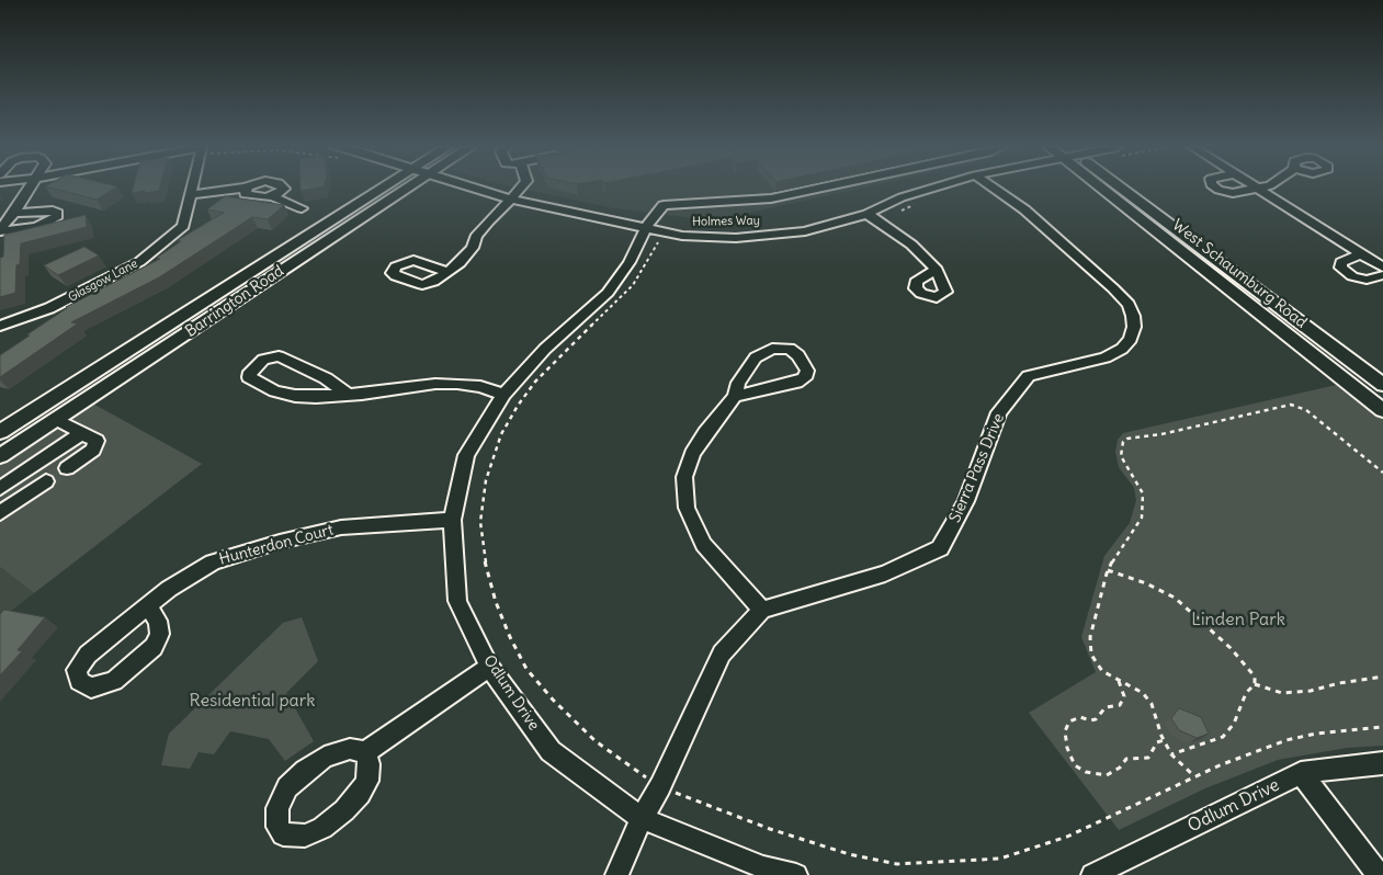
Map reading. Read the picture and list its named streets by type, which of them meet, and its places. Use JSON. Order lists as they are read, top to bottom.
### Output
{
  "streets": {
    "main road": ["West Schaumburg Road", "Barrington Road"],
    "street": [
      "Holmes Way",
      "Glasgow Lane",
      "Sierra Pass Drive",
      "Hunterdon Court",
      "Odlum Drive"
    ]
  },
  "crossings": [
    ["Holmes Way", "Odlum Drive"],
    ["Hunterdon Court", "Odlum Drive"]
  ],
  "parks": ["Linden Park", "Residential park"]
}
